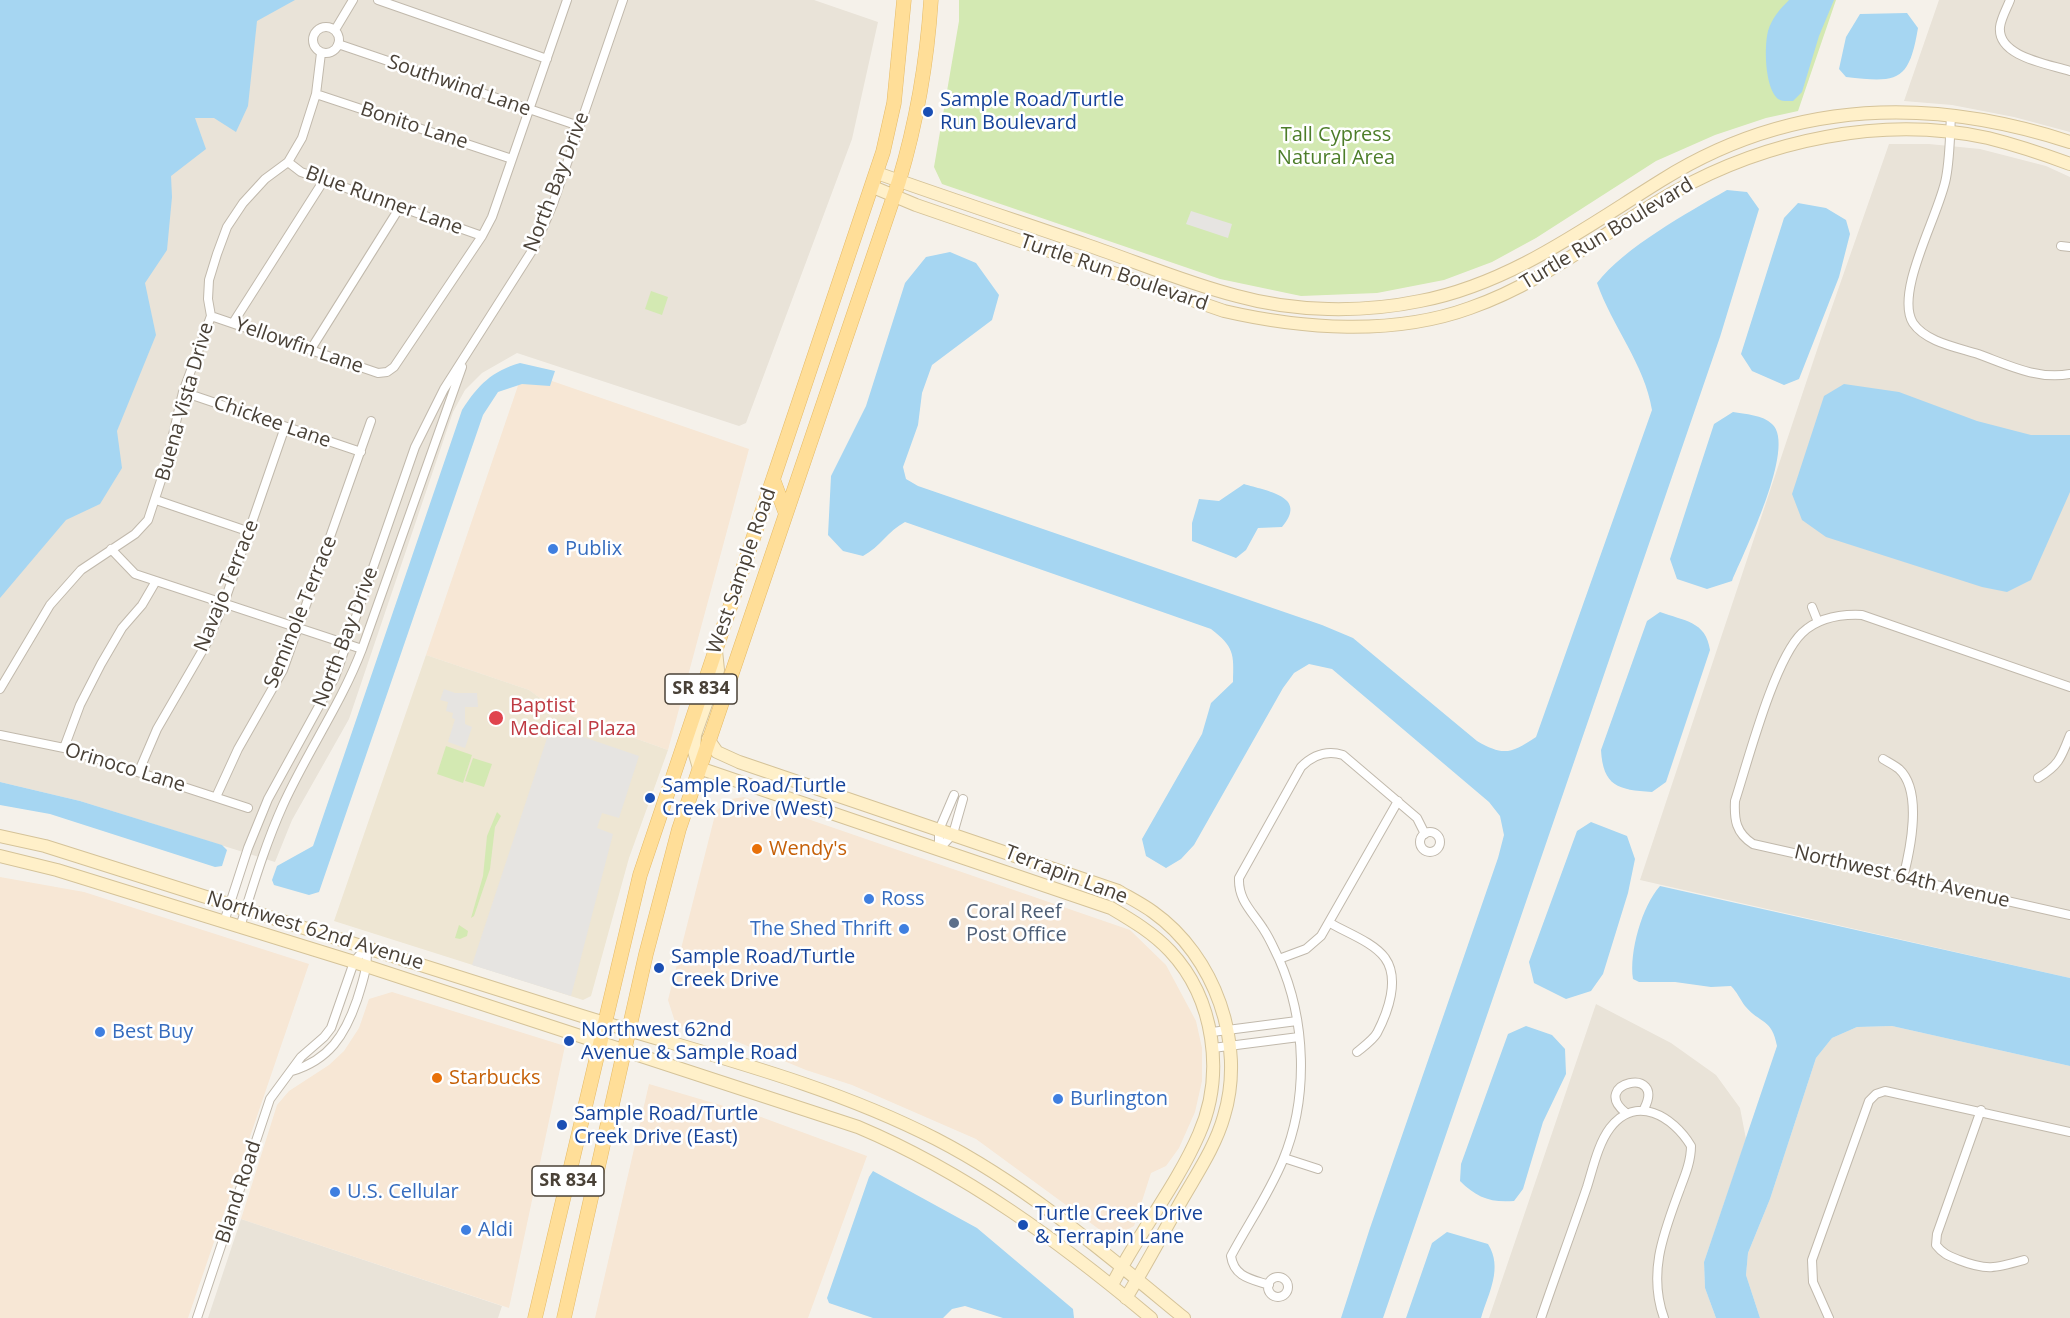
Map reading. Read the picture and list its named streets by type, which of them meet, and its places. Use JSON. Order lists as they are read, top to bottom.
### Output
{
  "streets": {
    "main road": ["West Sample Road", "SR 834"],
    "street": [
      "Southwind Lane",
      "Bonito Lane",
      "North Bay Drive",
      "Blue Runner Lane",
      "Turtle Run Boulevard",
      "Yellowfin Lane",
      "Buena Vista Drive",
      "Chickee Lane",
      "Navajo Terrace",
      "Seminole Terrace",
      "Orinoco Lane",
      "Terrapin Lane",
      "Northwest 64th Avenue",
      "Northwest 62nd Avenue",
      "Bland Road"
    ]
  },
  "crossings": [
    ["Southwind Lane", "North Bay Drive"],
    ["Southwind Lane", "Buena Vista Drive"],
    ["Bonito Lane", "Buena Vista Drive"],
    ["North Bay Drive", "Northwest 62nd Avenue"],
    ["Blue Runner Lane", "Yellowfin Lane"],
    ["Blue Runner Lane", "Buena Vista Drive"],
    ["Turtle Run Boulevard", "West Sample Road"],
    ["Yellowfin Lane", "Buena Vista Drive"],
    ["Buena Vista Drive", "Chickee Lane"],
    ["Chickee Lane", "Navajo Terrace"],
    ["Chickee Lane", "Seminole Terrace"],
    ["West Sample Road", "Terrapin Lane"],
    ["West Sample Road", "Northwest 62nd Avenue"],
    ["Navajo Terrace", "Orinoco Lane"],
    ["Seminole Terrace", "Orinoco Lane"],
    ["Terrapin Lane", "Northwest 62nd Avenue"],
    ["Northwest 62nd Avenue", "Bland Road"]
  ],
  "parks": ["Tall Cypress Natural Area"],
  "places": [
    "Sample Road/Turtle Run Boulevard",
    "Publix",
    "Baptist Medical Plaza",
    "Sample Road/Turtle Creek Drive (West)",
    "Wendy's",
    "Ross",
    "Coral Reef Post Office",
    "The Shed Thrift",
    "Sample Road/Turtle Creek Drive",
    "Best Buy",
    "Northwest 62nd Avenue & Sample Road",
    "Starbucks",
    "Burlington",
    "Sample Road/Turtle Creek Drive (East)",
    "U.S. Cellular",
    "Turtle Creek Drive & Terrapin Lane",
    "Aldi"
  ]
}
